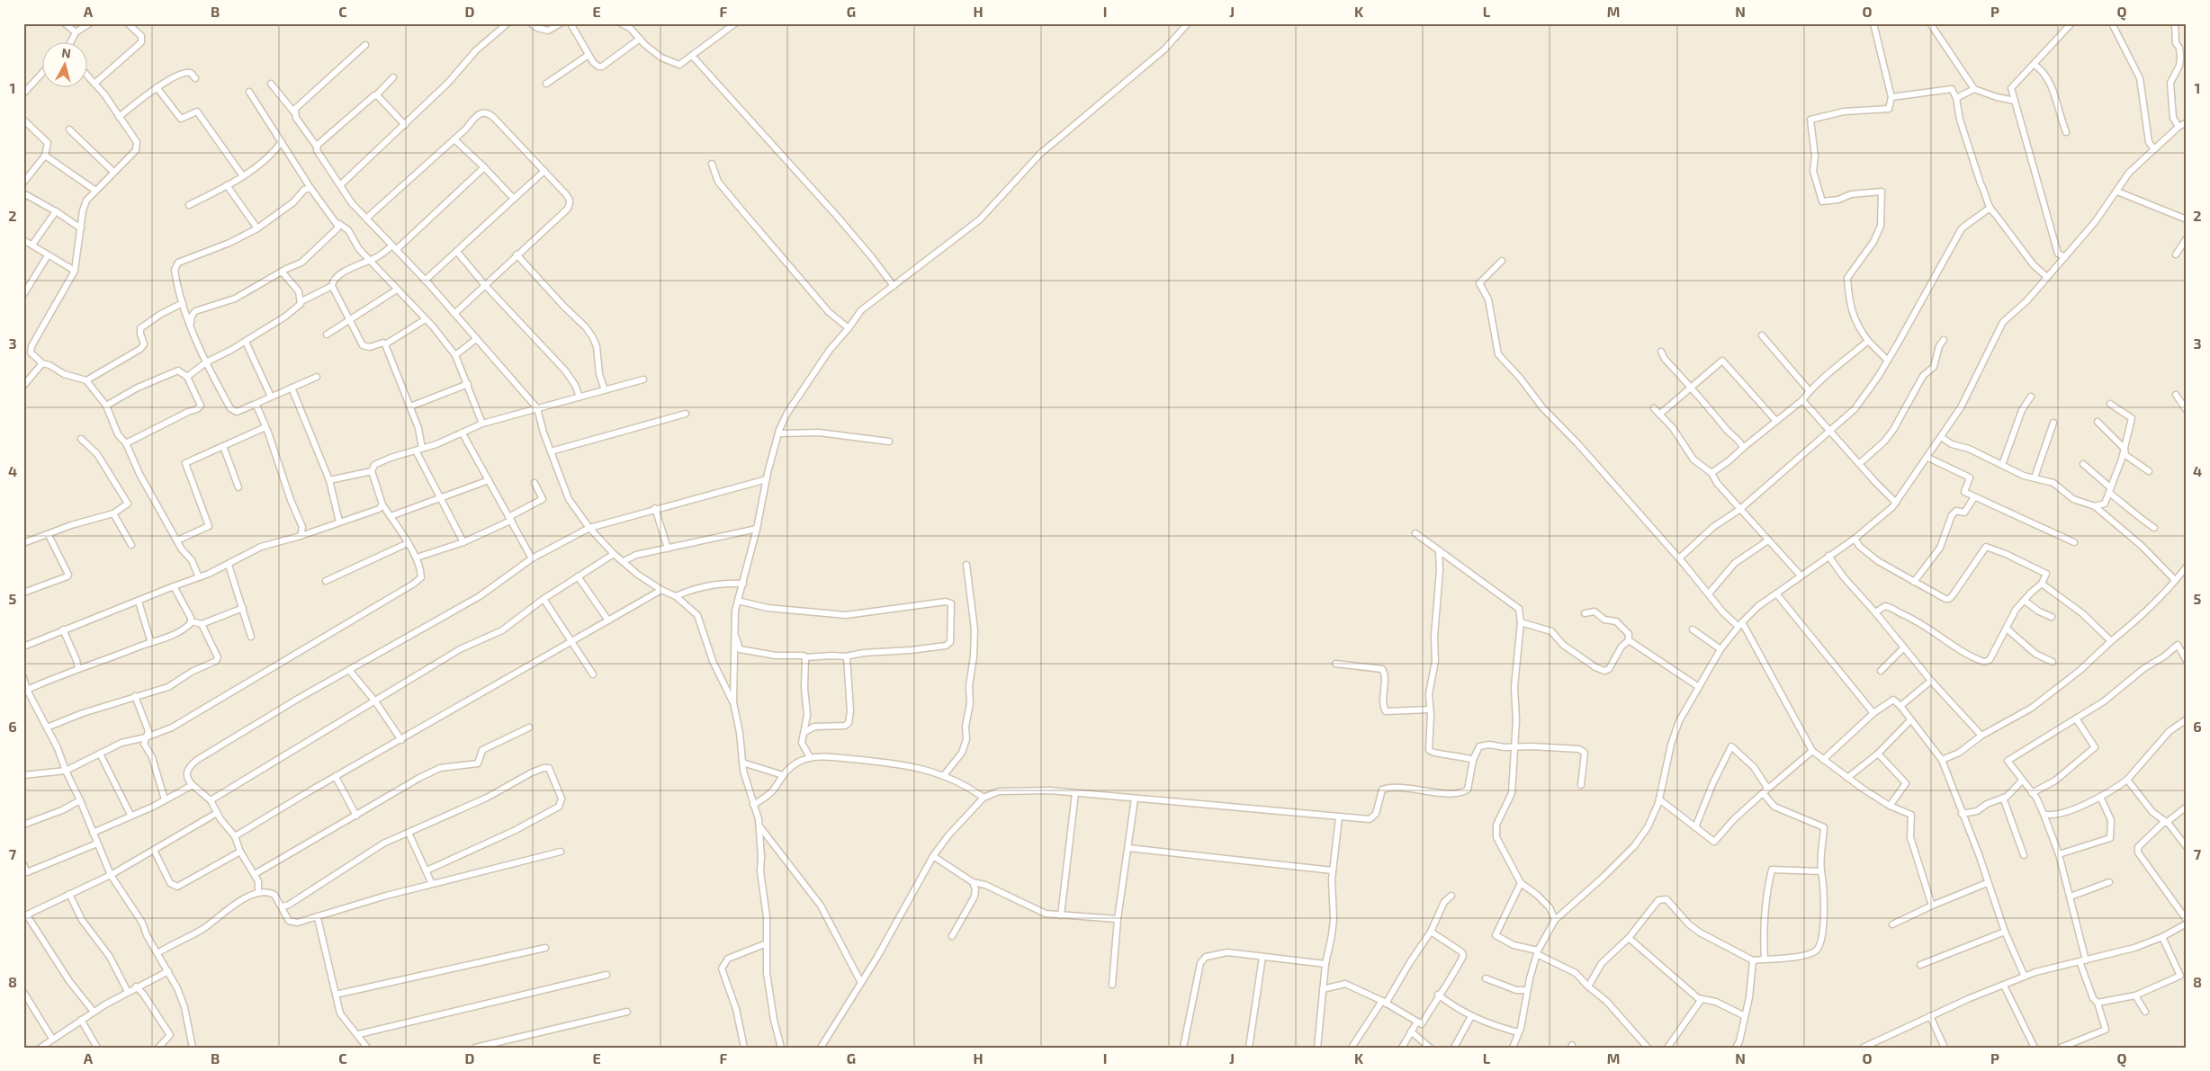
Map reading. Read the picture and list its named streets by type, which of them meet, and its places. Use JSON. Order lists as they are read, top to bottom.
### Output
{
  "north": "top",
  "grid": {
    "columns": [
      "A",
      "B",
      "C",
      "D",
      "E",
      "F",
      "G",
      "H",
      "I",
      "J",
      "K",
      "L",
      "M",
      "N",
      "O",
      "P",
      "Q"
    ],
    "rows": [
      "1",
      "2",
      "3",
      "4",
      "5",
      "6",
      "7",
      "8"
    ]
  }
}
